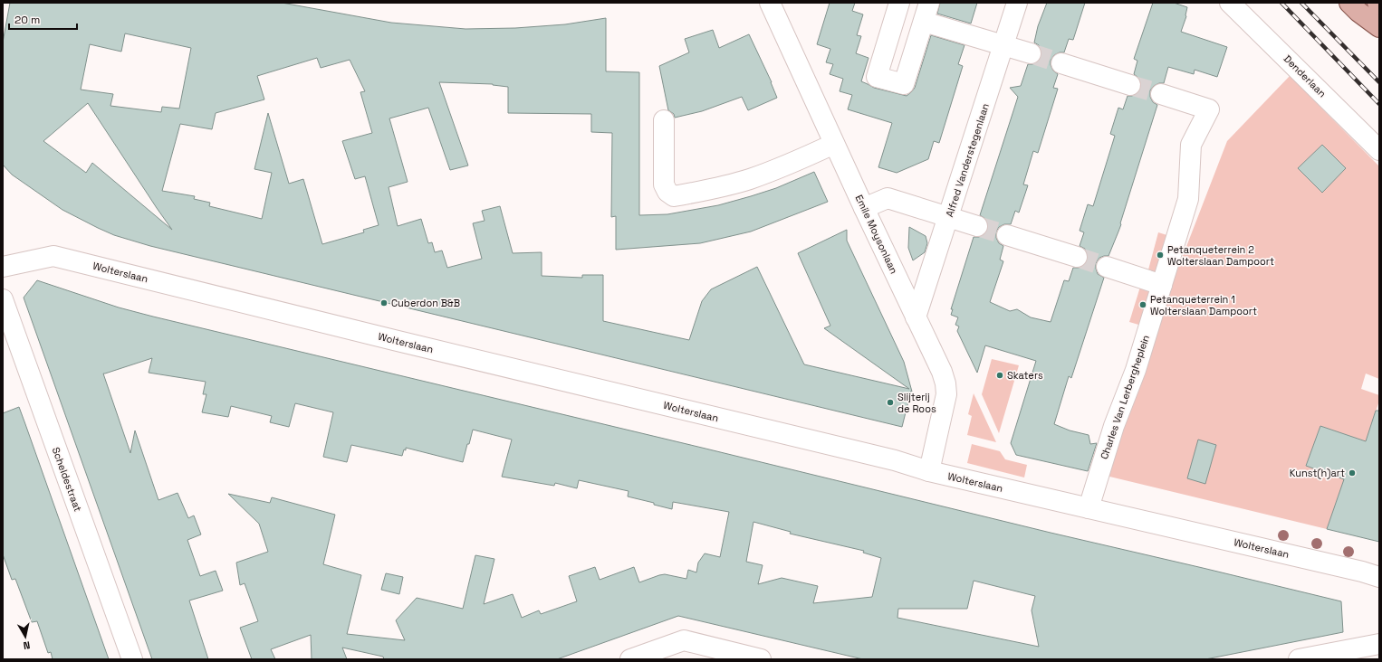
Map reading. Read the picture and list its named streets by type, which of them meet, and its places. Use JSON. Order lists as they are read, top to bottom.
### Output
{
  "streets": {
    "street": [
      "Denderlaan",
      "Alfred Vanderstegenlaan",
      "Emile Moysonlaan",
      "Wolterslaan",
      "Charles Van Lerbergheplein",
      "Scheldestraat"
    ]
  },
  "crossings": [
    ["Alfred Vanderstegenlaan", "Emile Moysonlaan"],
    ["Emile Moysonlaan", "Wolterslaan"],
    ["Wolterslaan", "Charles Van Lerbergheplein"]
  ],
  "places": [
    "Petanqueterrein 2 Wolterslaan Dampoort",
    "Cuberdon B&B",
    "Petanqueterrein 1 Wolterslaan Dampoort",
    "Skaters",
    "Slijterij de Roos",
    "Kunst(h)art"
  ],
  "scale_bar": "20 m",
  "north": "bottom"
}
